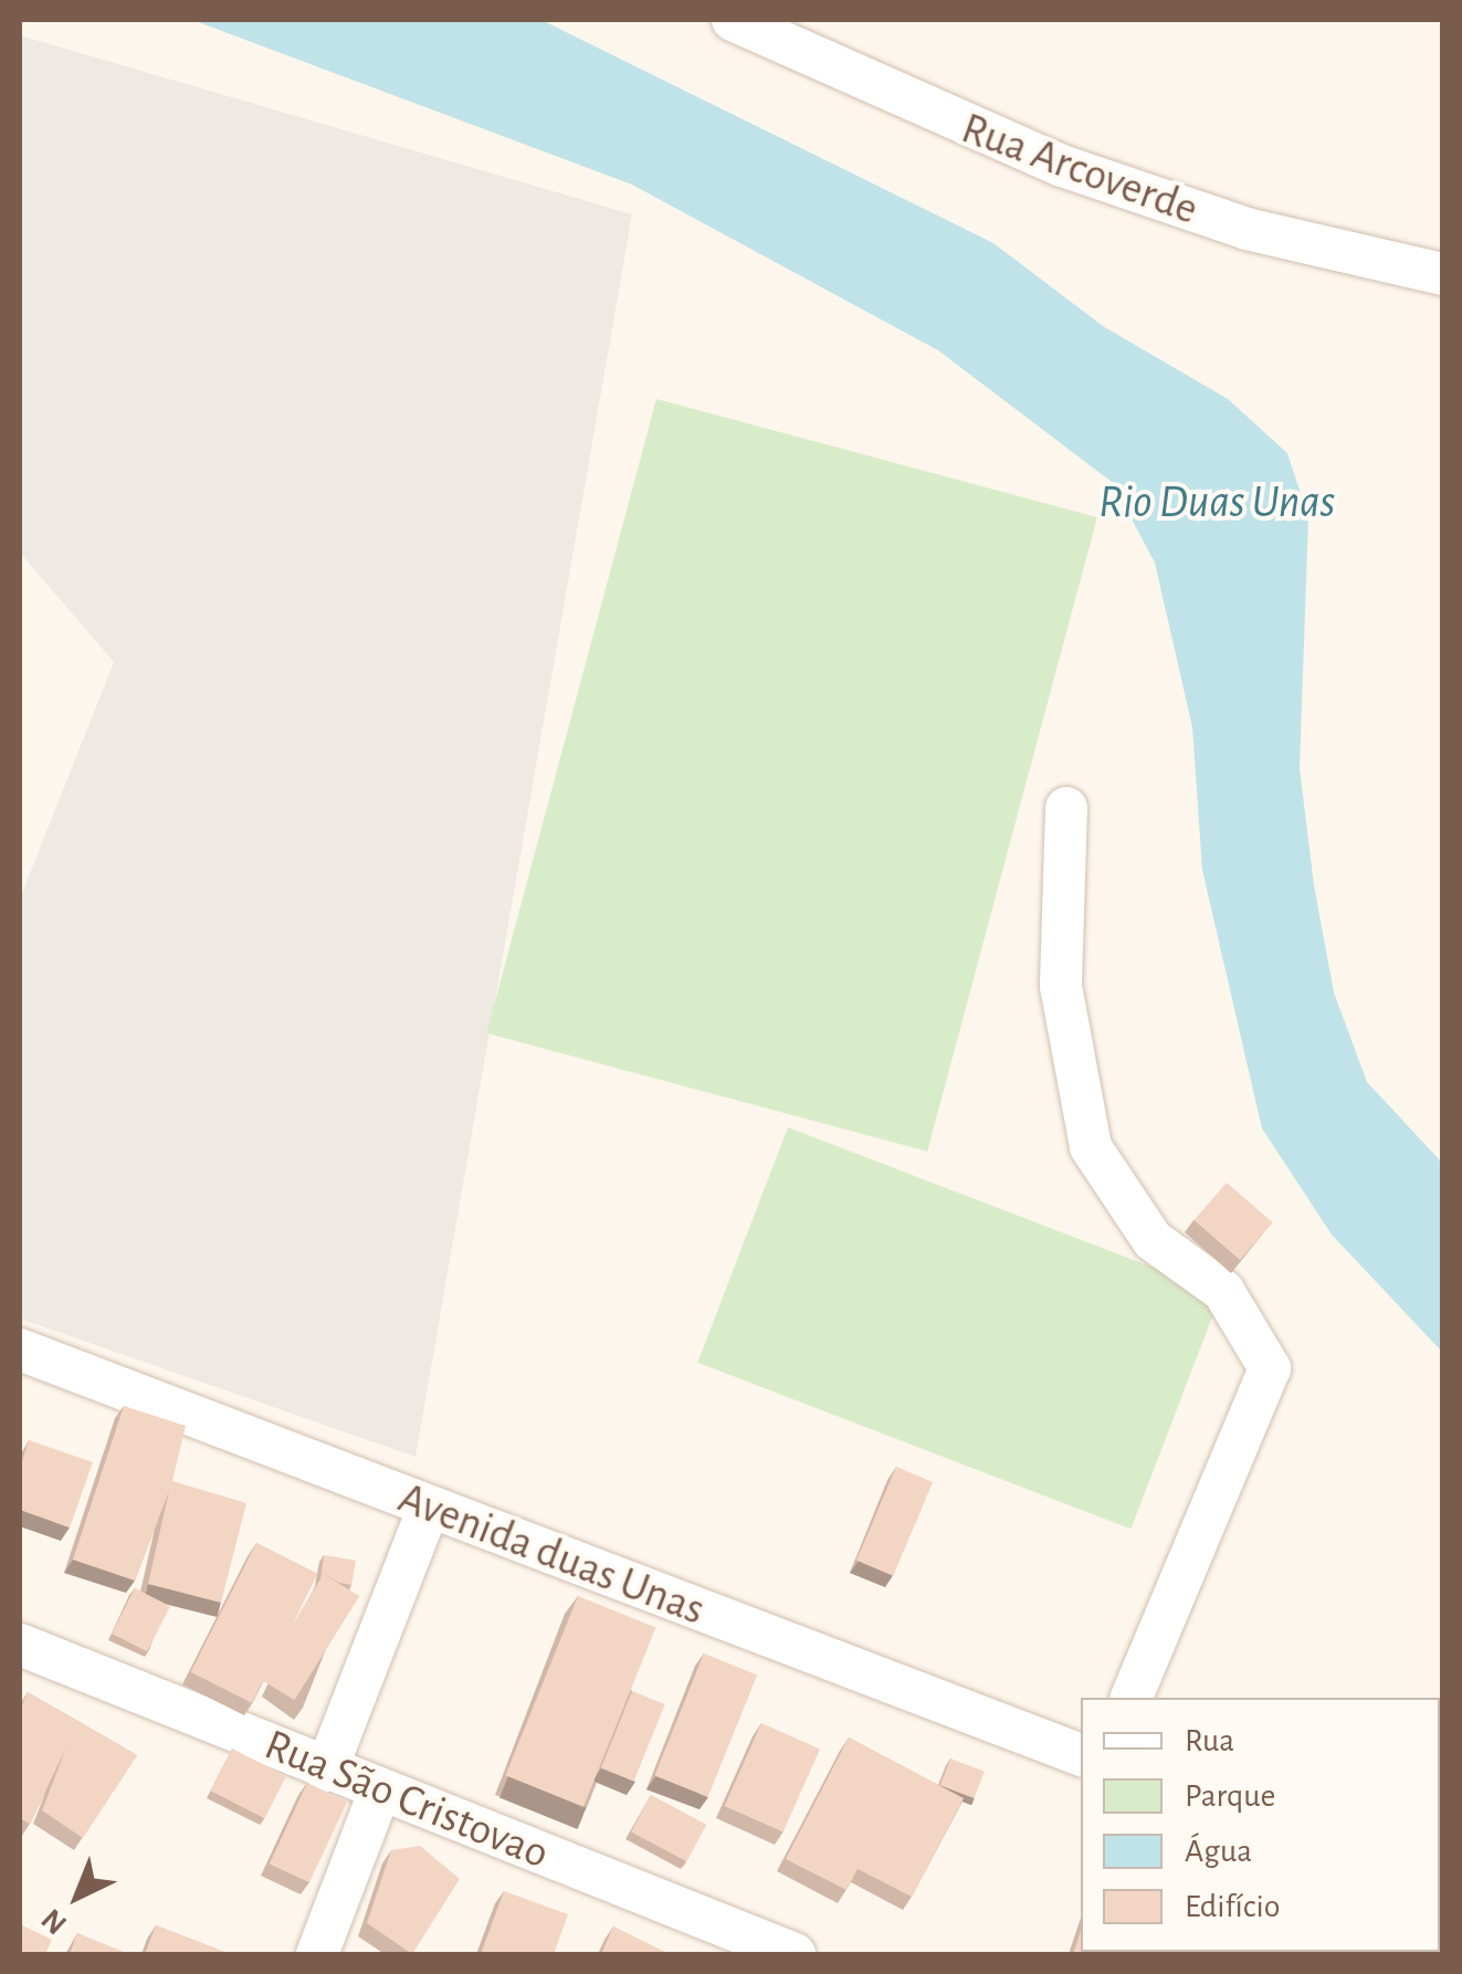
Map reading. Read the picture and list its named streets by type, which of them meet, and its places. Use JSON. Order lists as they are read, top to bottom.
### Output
{
  "streets": {
    "street": ["Rua Arcoverde", "Avenida duas Unas", "Rua São Cristovao"]
  },
  "water": ["Rio Duas Unas"],
  "legend": [
    "Rua",
    "Parque",
    "Água",
    "Edifício"
  ],
  "north": "bottom left"
}
